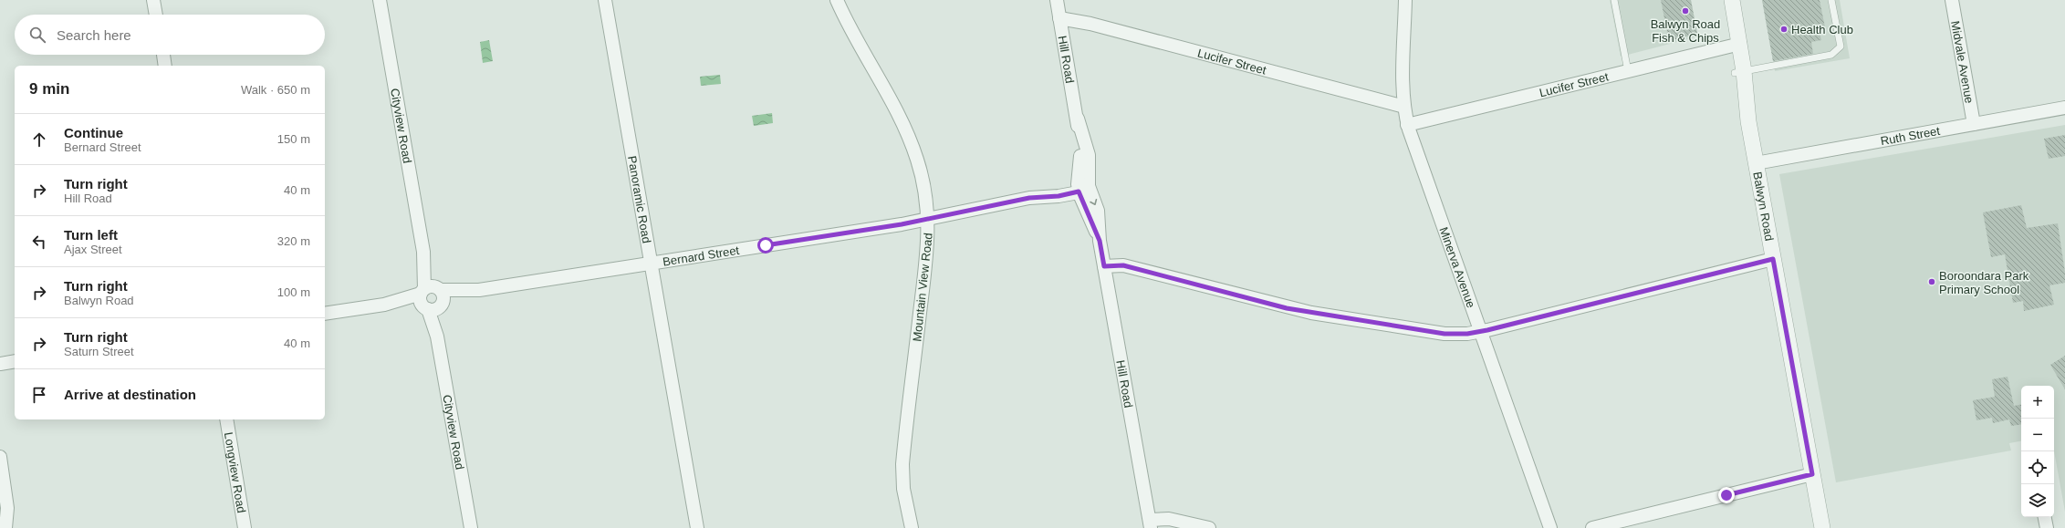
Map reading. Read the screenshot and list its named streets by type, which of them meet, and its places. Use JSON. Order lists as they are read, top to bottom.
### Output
{
  "streets": {
    "street": [
      "Hill Road",
      "Lucifer Street",
      "Midvale Avenue",
      "Cityview Road",
      "Ruth Street",
      "Panoramic Road",
      "Balwyn Road",
      "Bernard Street",
      "Minerva Avenue",
      "Mountain View Road",
      "Longview Road"
    ]
  },
  "crossings": [
    ["Hill Road", "Lucifer Street"],
    ["Hill Road", "Bernard Street"],
    ["Lucifer Street", "Balwyn Road"],
    ["Lucifer Street", "Minerva Avenue"],
    ["Midvale Avenue", "Ruth Street"],
    ["Cityview Road", "Bernard Street"],
    ["Ruth Street", "Balwyn Road"],
    ["Panoramic Road", "Bernard Street"],
    ["Bernard Street", "Mountain View Road"]
  ],
  "places": ["Balwyn Road Fish & Chips", "Health Club", "Boroondara Park Primary School"],
  "page": {
    "search": "Search here",
    "heading": ["9 min", "Walk · 650 m"],
    "list": [
      ["Continue", "Bernard Street", "150 m"],
      ["Turn right", "Hill Road", "40 m"],
      ["Turn left", "Ajax Street", "320 m"],
      ["Turn right", "Balwyn Road", "100 m"],
      ["Turn right", "Saturn Street", "40 m"],
      "Arrive at destination"
    ],
    "map_buttons": ["+", "−"]
  }
}
